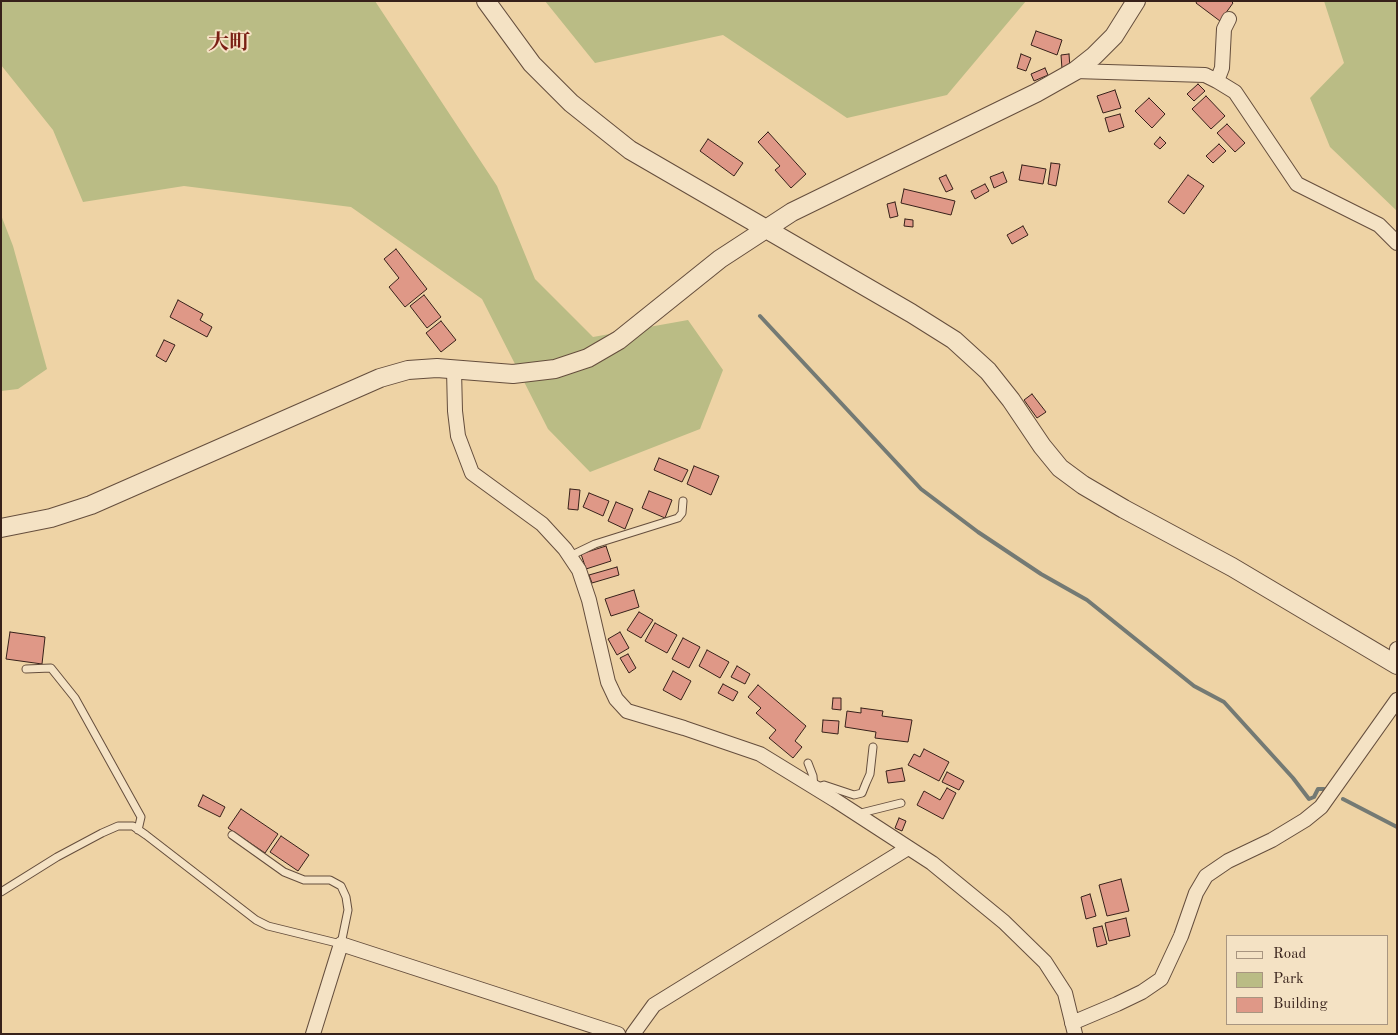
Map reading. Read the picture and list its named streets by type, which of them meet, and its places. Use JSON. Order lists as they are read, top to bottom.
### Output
{
  "districts": ["大町"],
  "legend": ["Road", "Park", "Building"]
}
